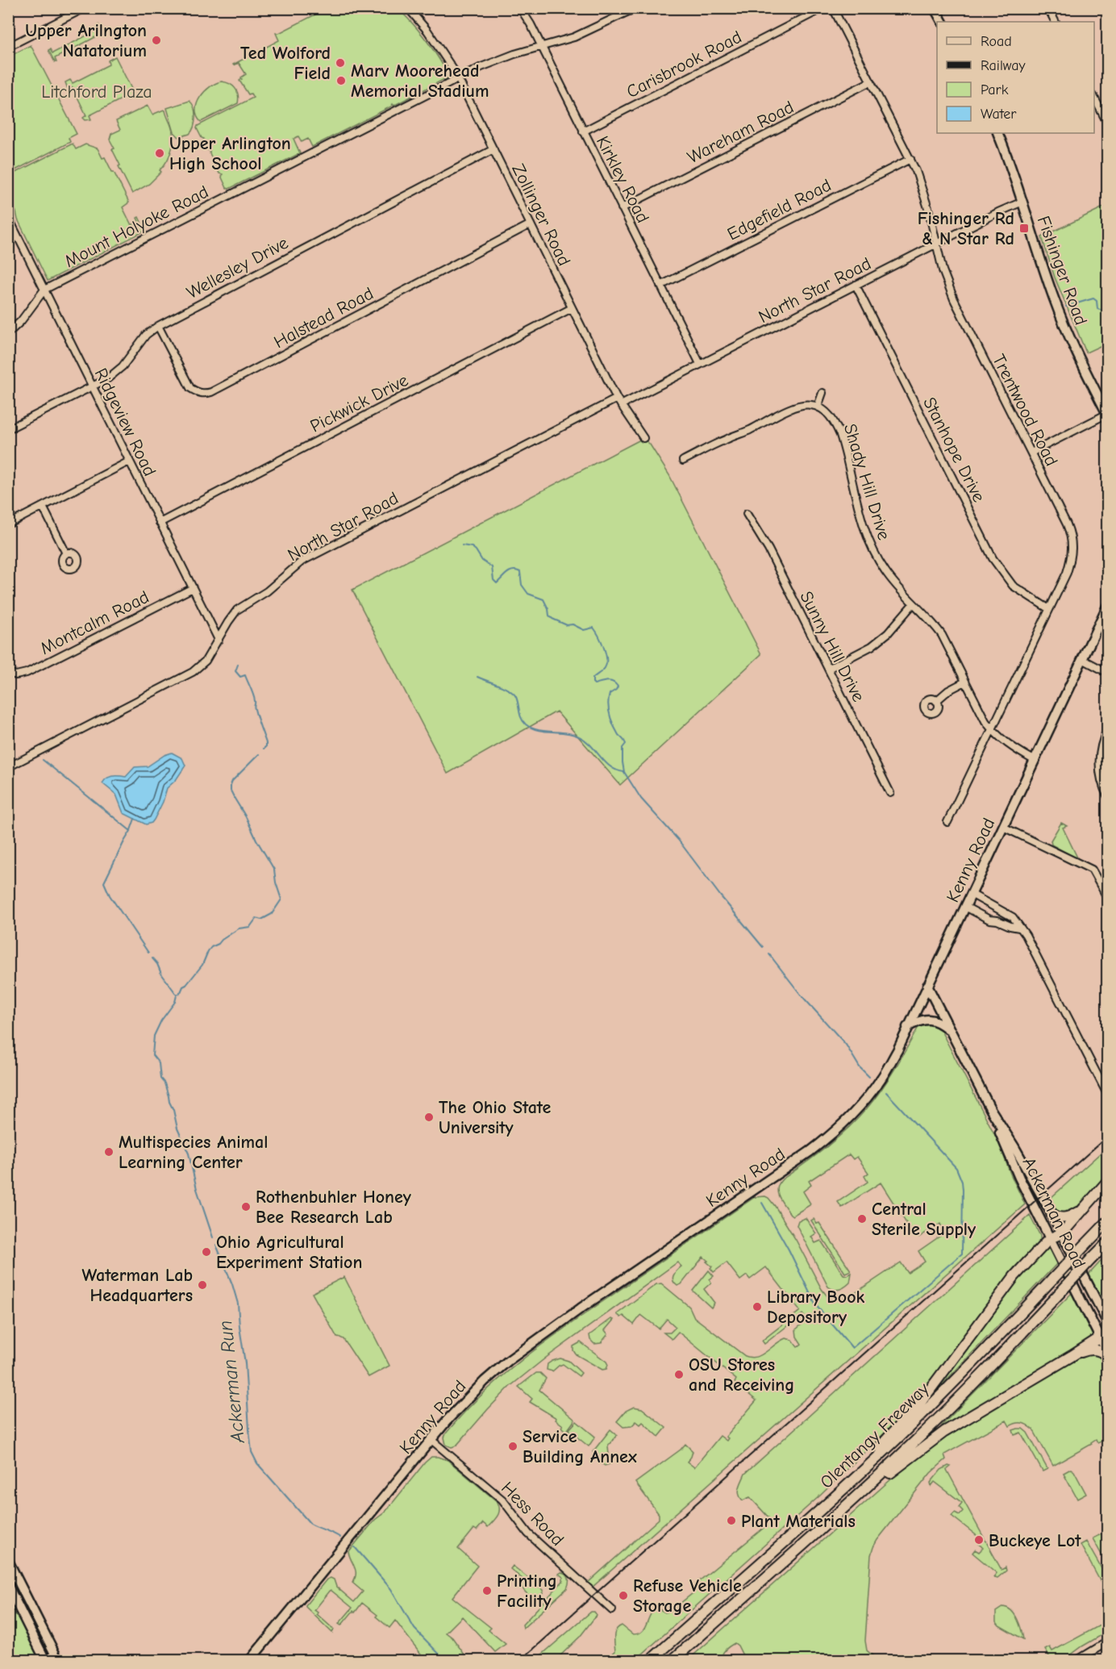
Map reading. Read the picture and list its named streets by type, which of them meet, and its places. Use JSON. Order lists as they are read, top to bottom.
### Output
{
  "streets": {
    "highway": ["Olentangy Freeway"],
    "main road": ["Fishinger Road", "Kenny Road", "Ackerman Road"],
    "street": [
      "Carisbrook Road",
      "Wareham Road",
      "Kirkley Road",
      "Edgefield Road",
      "Zollinger Road",
      "Mount Holyoke Road",
      "Wellesley Drive",
      "North Star Road",
      "Halstead Road",
      "Pickwick Drive",
      "Trentwood Road",
      "Ridgeview Road",
      "Stanhope Drive",
      "Shady Hill Drive",
      "Montcalm Road",
      "Sunny Hill Drive",
      "Hess Road"
    ]
  },
  "crossings": [
    ["Carisbrook Road", "Kirkley Road"],
    ["Wareham Road", "Kirkley Road"],
    ["Wareham Road", "Trentwood Road"],
    ["Kirkley Road", "Edgefield Road"],
    ["Kirkley Road", "Mount Holyoke Road"],
    ["Kirkley Road", "North Star Road"],
    ["Edgefield Road", "Trentwood Road"],
    ["Zollinger Road", "Mount Holyoke Road"],
    ["Zollinger Road", "Wellesley Drive"],
    ["Zollinger Road", "North Star Road"],
    ["Zollinger Road", "Halstead Road"],
    ["Zollinger Road", "Pickwick Drive"],
    ["Mount Holyoke Road", "Ridgeview Road"],
    ["Wellesley Drive", "Halstead Road"],
    ["Wellesley Drive", "Ridgeview Road"],
    ["Fishinger Road", "North Star Road"],
    ["North Star Road", "Trentwood Road"],
    ["North Star Road", "Ridgeview Road"],
    ["North Star Road", "Stanhope Drive"],
    ["Pickwick Drive", "Ridgeview Road"],
    ["Trentwood Road", "Stanhope Drive"],
    ["Trentwood Road", "Shady Hill Drive"],
    ["Ridgeview Road", "Montcalm Road"],
    ["Shady Hill Drive", "Kenny Road"],
    ["Kenny Road", "Ackerman Road"],
    ["Kenny Road", "Hess Road"]
  ],
  "water": ["Ackerman Run"],
  "parks": ["Litchford Plaza"],
  "places": {
    "other": [
      "Upper Arilngton Natatorium",
      "Ted Wolford Field",
      "Marv Moorehead Memorial Stadium",
      "Upper Arlington High School",
      "The Ohio State University",
      "Multispecies Animal Learning Center",
      "Rothenbuhler Honey Bee Research Lab",
      "Central Sterile Supply",
      "Ohio Agricultural Experiment Station",
      "Waterman Lab Headquarters",
      "Library Book Depository",
      "OSU Stores and Receiving",
      "Service Building Annex",
      "Plant Materials",
      "Buckeye Lot",
      "Printing Facility",
      "Refuse Vehicle Storage"
    ],
    "transit": ["Fishinger Rd & N Star Rd"]
  },
  "legend": [
    "Road",
    "Railway",
    "Park",
    "Water"
  ]
}
